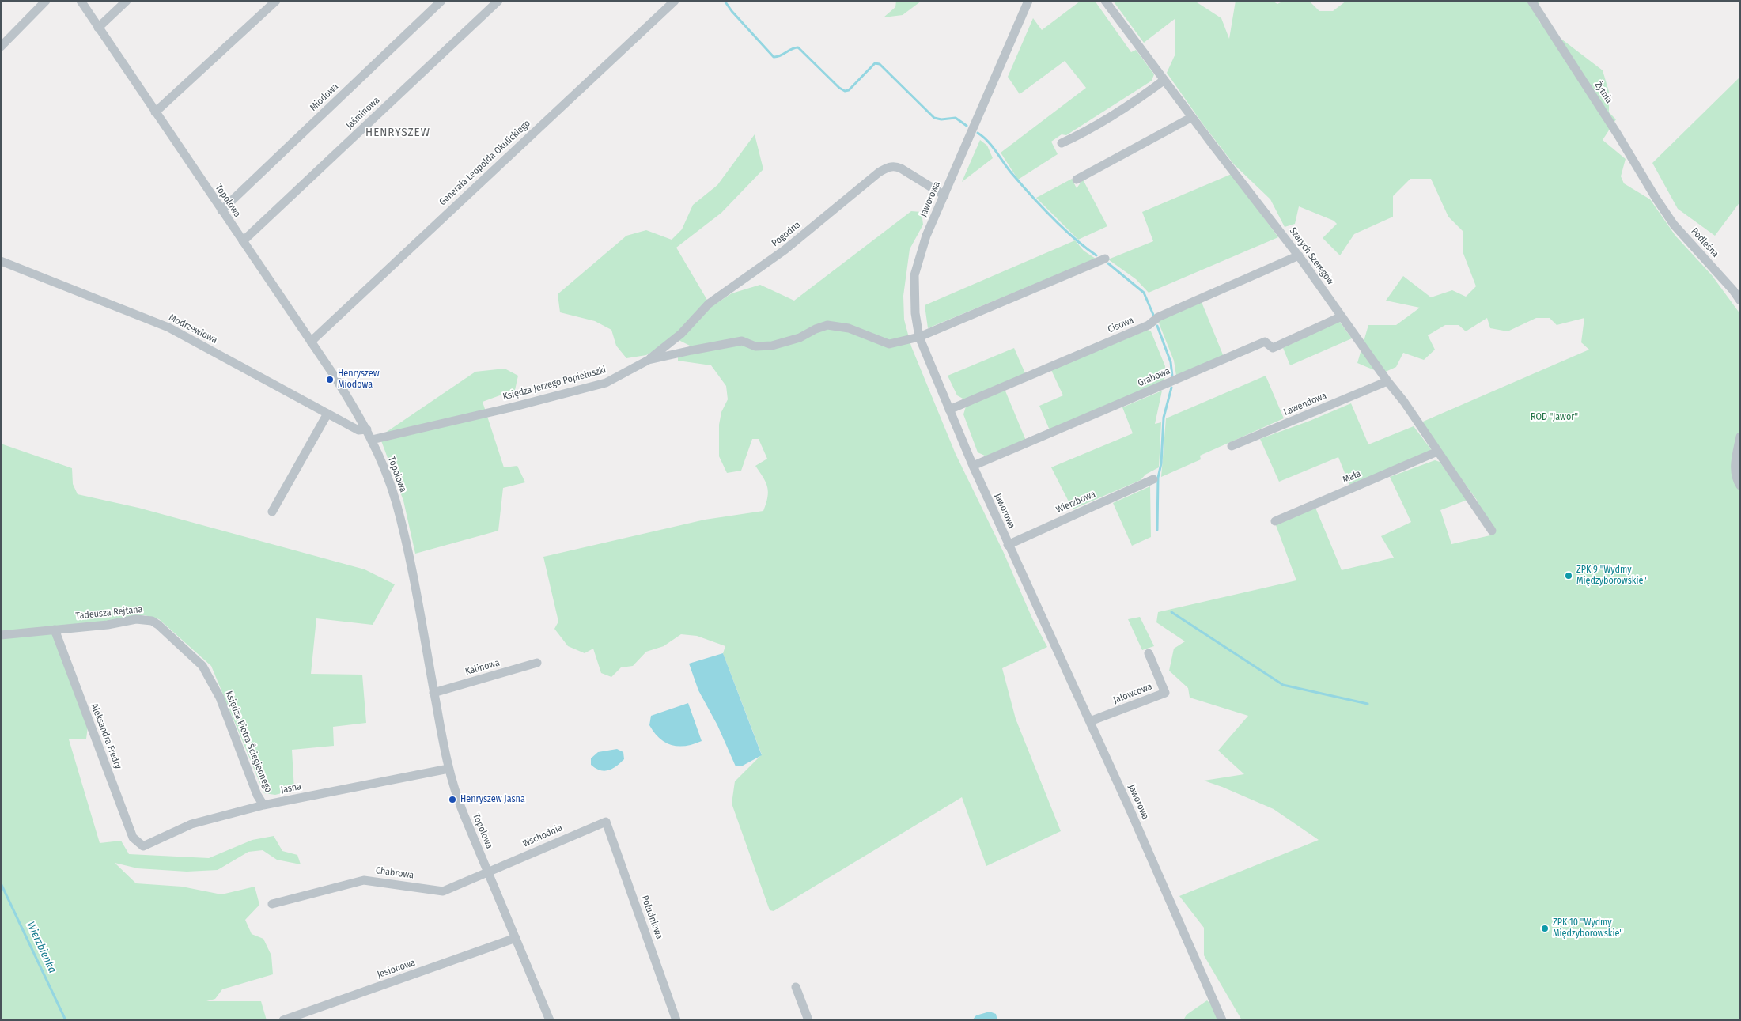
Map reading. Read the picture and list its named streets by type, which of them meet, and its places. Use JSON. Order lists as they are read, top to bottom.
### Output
{
  "streets": {
    "street": [
      "Żytnia",
      "Miodowa",
      "Jaśminowa",
      "Generała Leopolda Okulickiego",
      "Jaworowa",
      "Topolowa",
      "Pogodna",
      "Podleśna",
      "Szarych Szeregów",
      "Cisowa",
      "Modrzewiowa",
      "Grabowa",
      "Księdza Jerzego Popiełuszki",
      "Lawendowa",
      "Mała",
      "Wierzbowa",
      "Tadeusza Rejtana",
      "Kalinowa",
      "Jałowcowa",
      "Aleksandra Fredry",
      "Księdza Piotra Ściegiennego",
      "Jasna",
      "Wschodnia",
      "Chabrowa",
      "Południowa",
      "Jesionowa"
    ]
  },
  "crossings": [
    ["Żytnia", "Podleśna"],
    ["Miodowa", "Topolowa"],
    ["Jaśminowa", "Topolowa"],
    ["Generała Leopolda Okulickiego", "Topolowa"],
    ["Jaworowa", "Pogodna"],
    ["Jaworowa", "Cisowa"],
    ["Jaworowa", "Grabowa"],
    ["Jaworowa", "Księdza Jerzego Popiełuszki"],
    ["Jaworowa", "Wierzbowa"],
    ["Jaworowa", "Jałowcowa"],
    ["Topolowa", "Modrzewiowa"],
    ["Topolowa", "Księdza Jerzego Popiełuszki"],
    ["Topolowa", "Kalinowa"],
    ["Topolowa", "Jasna"],
    ["Topolowa", "Wschodnia"],
    ["Topolowa", "Chabrowa"],
    ["Topolowa", "Jesionowa"],
    ["Pogodna", "Księdza Jerzego Popiełuszki"],
    ["Szarych Szeregów", "Cisowa"],
    ["Szarych Szeregów", "Grabowa"],
    ["Szarych Szeregów", "Lawendowa"],
    ["Szarych Szeregów", "Mała"],
    ["Tadeusza Rejtana", "Aleksandra Fredry"],
    ["Tadeusza Rejtana", "Księdza Piotra Ściegiennego"],
    ["Aleksandra Fredry", "Jasna"],
    ["Księdza Piotra Ściegiennego", "Jasna"],
    ["Wschodnia", "Chabrowa"],
    ["Wschodnia", "Południowa"]
  ],
  "districts": ["HENRYSZEW"],
  "water": ["Wierzbienka"],
  "parks": ["ROD \"Jawor\""],
  "places": [
    "Henryszew Miodowa",
    "ZPK 9 \"Wydmy Międzyborowskie\"",
    "Henryszew Jasna",
    "ZPK 10 \"Wydmy Międzyborowskie\""
  ]
}
